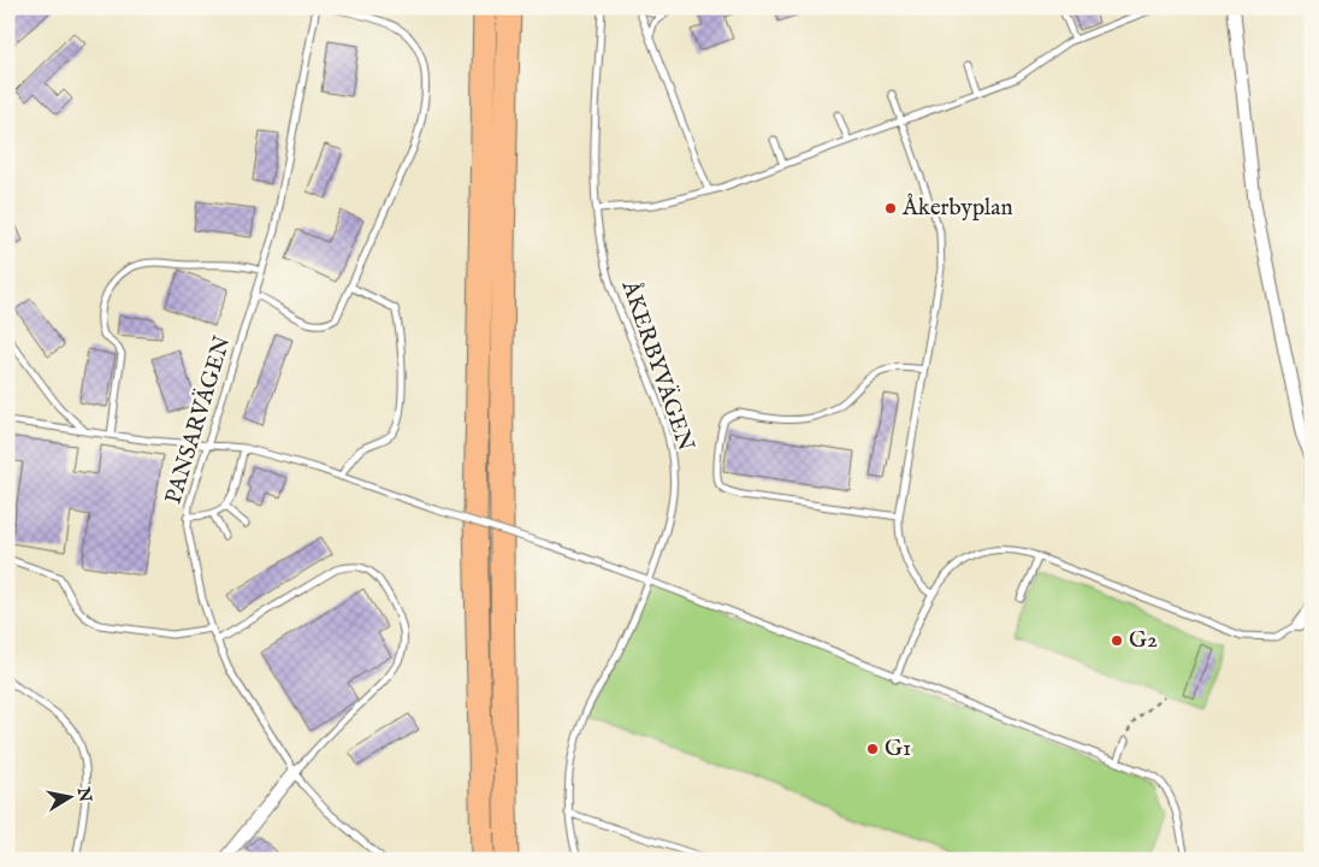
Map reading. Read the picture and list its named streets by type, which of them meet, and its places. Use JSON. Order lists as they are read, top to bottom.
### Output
{
  "streets": {
    "lane": ["ÅKERBYVÄGEN", "PANSARVÄGEN"]
  },
  "places": ["Åkerbyplan", "G2", "G1"],
  "north": "right"
}
